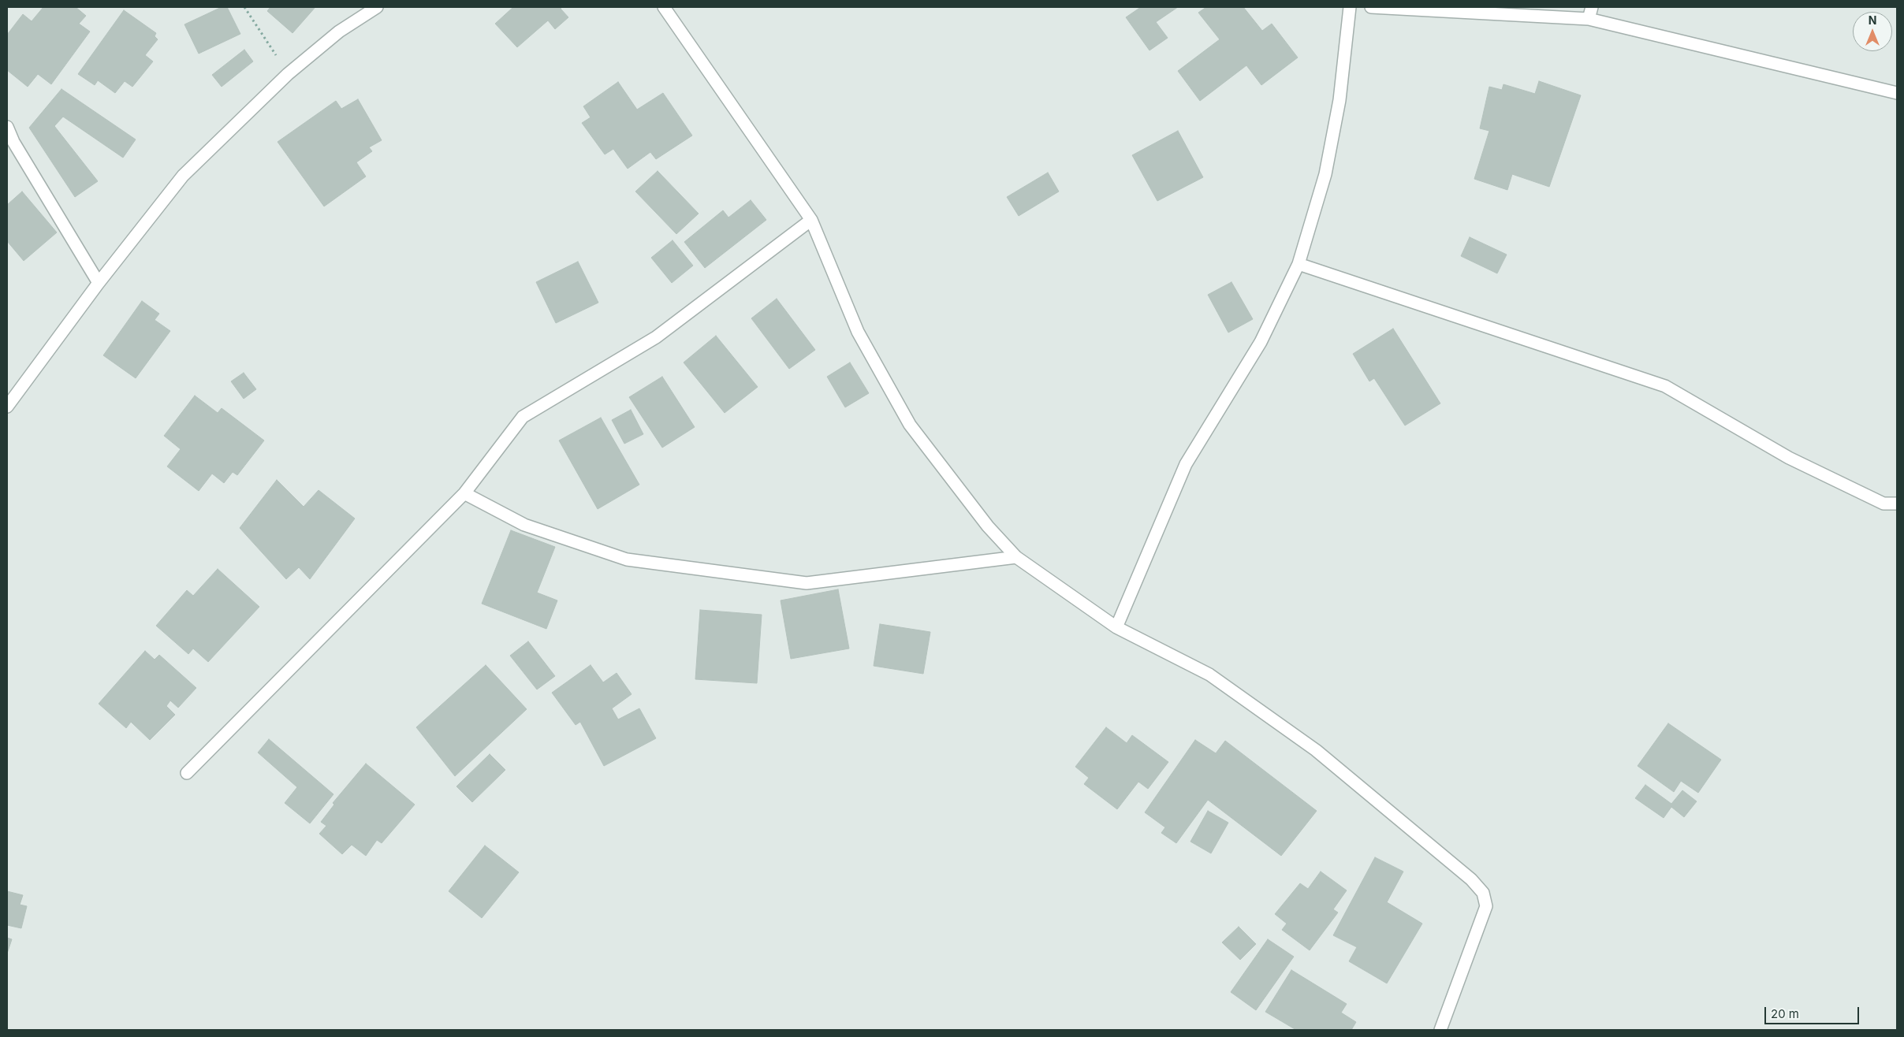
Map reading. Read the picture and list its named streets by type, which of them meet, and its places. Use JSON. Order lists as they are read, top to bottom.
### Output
{
  "scale_bar": "20 m",
  "north": "top"
}
